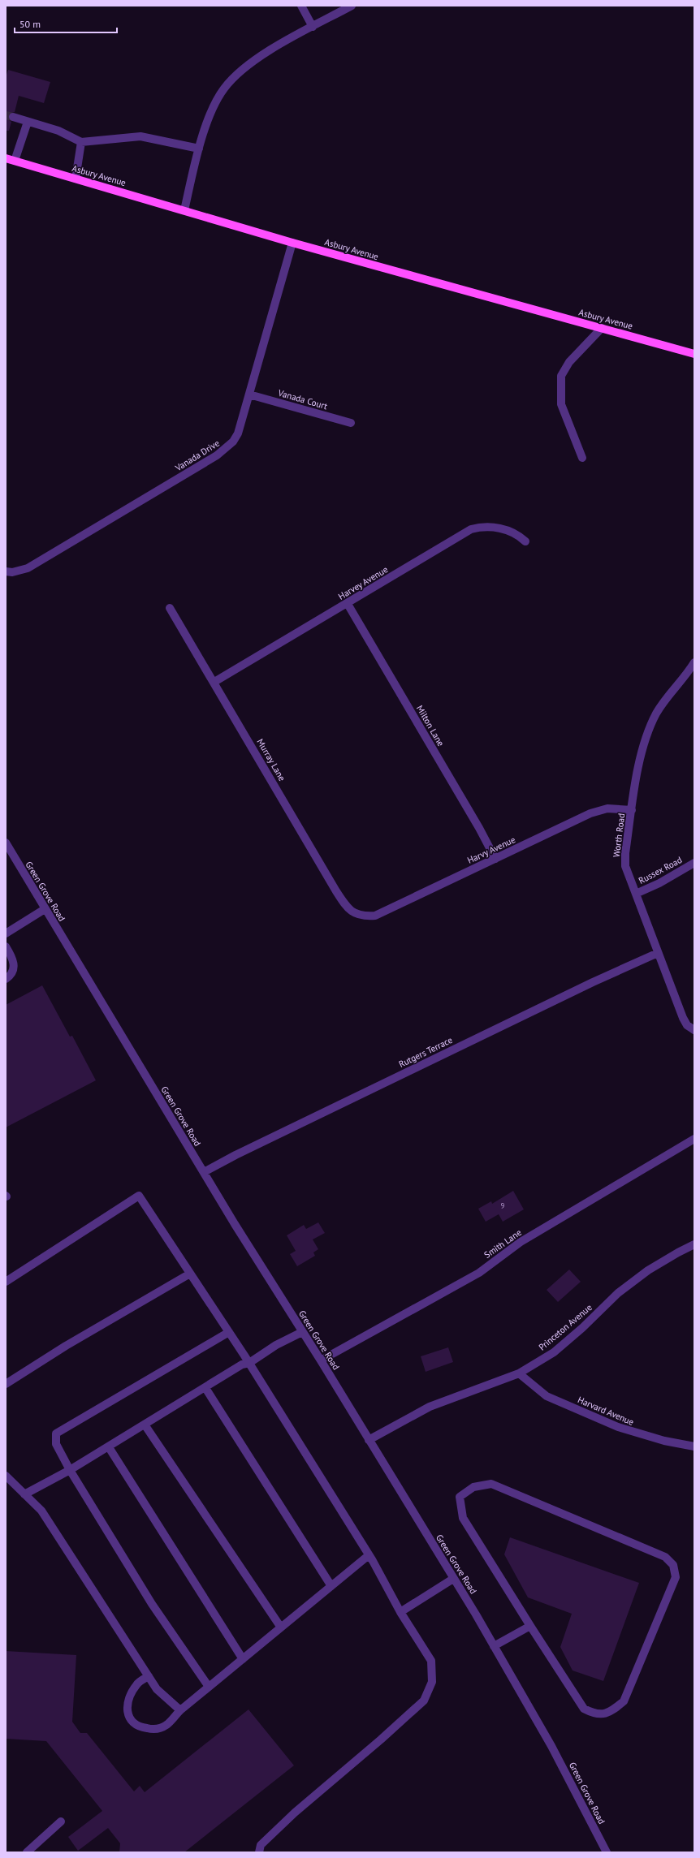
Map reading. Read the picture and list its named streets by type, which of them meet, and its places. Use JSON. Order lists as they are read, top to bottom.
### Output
{
  "streets": {
    "main road": ["Asbury Avenue"],
    "street": [
      "Vanada Court",
      "Vanada Drive",
      "Harvey Avenue",
      "Milton Lane",
      "Murray Lane",
      "Worth Road",
      "Harvy Avenue",
      "Russex Road",
      "Green Grove Road",
      "Rutgers Terrace",
      "Smith Lane",
      "Princeton Avenue",
      "Harvard Avenue"
    ]
  },
  "crossings": [
    ["Asbury Avenue", "Vanada Drive"],
    ["Vanada Court", "Vanada Drive"],
    ["Harvey Avenue", "Milton Lane"],
    ["Harvey Avenue", "Murray Lane"],
    ["Milton Lane", "Harvy Avenue"],
    ["Murray Lane", "Harvy Avenue"],
    ["Worth Road", "Harvy Avenue"],
    ["Worth Road", "Russex Road"],
    ["Worth Road", "Rutgers Terrace"],
    ["Green Grove Road", "Rutgers Terrace"],
    ["Green Grove Road", "Smith Lane"],
    ["Green Grove Road", "Princeton Avenue"],
    ["Princeton Avenue", "Harvard Avenue"]
  ],
  "house_numbers": ["9"],
  "scale_bar": "50 m"
}
